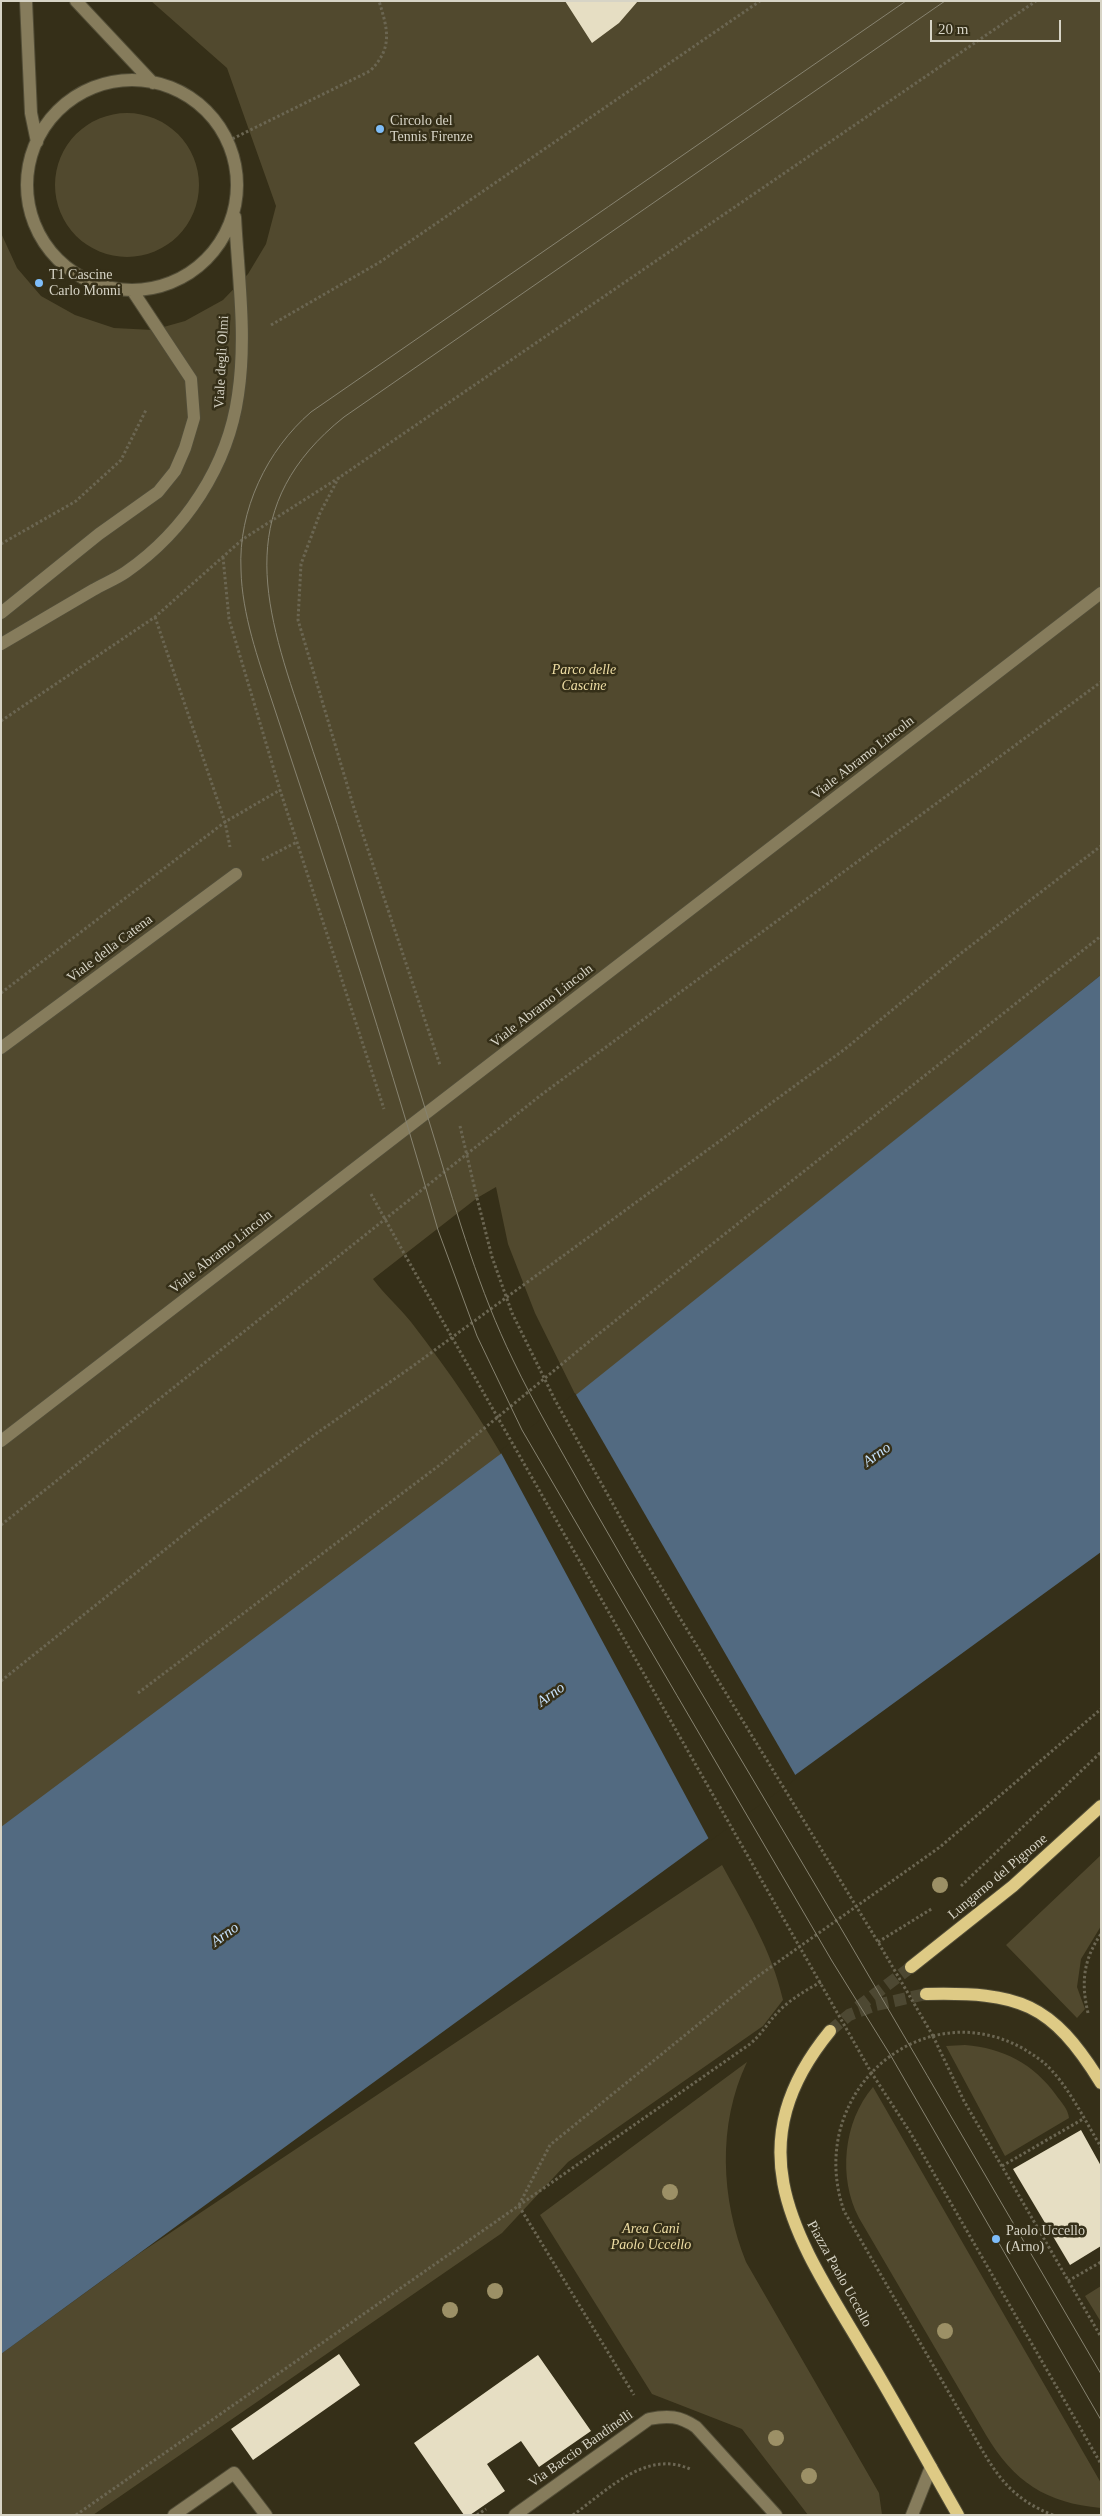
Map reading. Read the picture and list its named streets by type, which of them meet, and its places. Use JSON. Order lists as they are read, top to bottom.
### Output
{
  "streets": {
    "main road": ["Lungarno del Pignone", "Piazza Paolo Uccello"],
    "street": [
      "Viale degli Olmi",
      "Viale Abramo Lincoln",
      "Viale della Catena",
      "Via Baccio Bandinelli"
    ]
  },
  "water": ["Arno"],
  "parks": ["Parco delle Cascine", "Area Cani Paolo Uccello"],
  "places": ["Circolo del Tennis Firenze", "T1 Cascine Carlo Monni", "Paolo Uccello (Arno)"],
  "scale_bar": "20 m"
}
